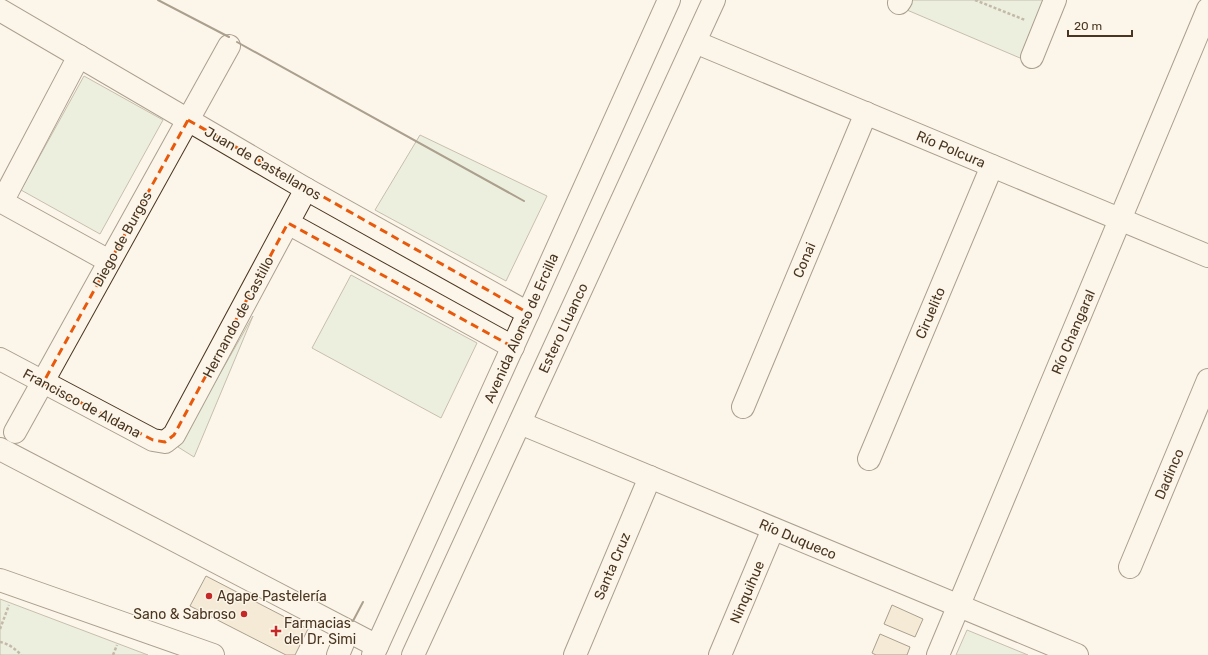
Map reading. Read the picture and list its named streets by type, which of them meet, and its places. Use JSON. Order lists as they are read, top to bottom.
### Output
{
  "streets": {
    "street": [
      "Río Polcura",
      "Juan de Castellanos",
      "Diego de Burgos",
      "Conai",
      "Ciruelito",
      "Hernando de Castillo",
      "Avenida Alonso de Ercilla",
      "Estero Lluanco",
      "Río Changaral",
      "Francisco de Aldana",
      "Dadinco",
      "Río Duqueco",
      "Santa Cruz",
      "Ninquihue"
    ]
  },
  "crossings": [
    ["Río Polcura", "Conai"],
    ["Río Polcura", "Ciruelito"],
    ["Río Polcura", "Estero Lluanco"],
    ["Río Polcura", "Río Changaral"],
    ["Juan de Castellanos", "Diego de Burgos"],
    ["Juan de Castellanos", "Hernando de Castillo"],
    ["Juan de Castellanos", "Avenida Alonso de Ercilla"],
    ["Diego de Burgos", "Francisco de Aldana"],
    ["Hernando de Castillo", "Francisco de Aldana"],
    ["Estero Lluanco", "Río Duqueco"],
    ["Río Changaral", "Río Duqueco"],
    ["Río Duqueco", "Santa Cruz"],
    ["Río Duqueco", "Ninquihue"]
  ],
  "places": {
    "other": ["Agape Pastelería", "Sano & Sabroso"],
    "health": ["Farmacias del Dr. Simi"]
  },
  "scale_bar": "20 m"
}
